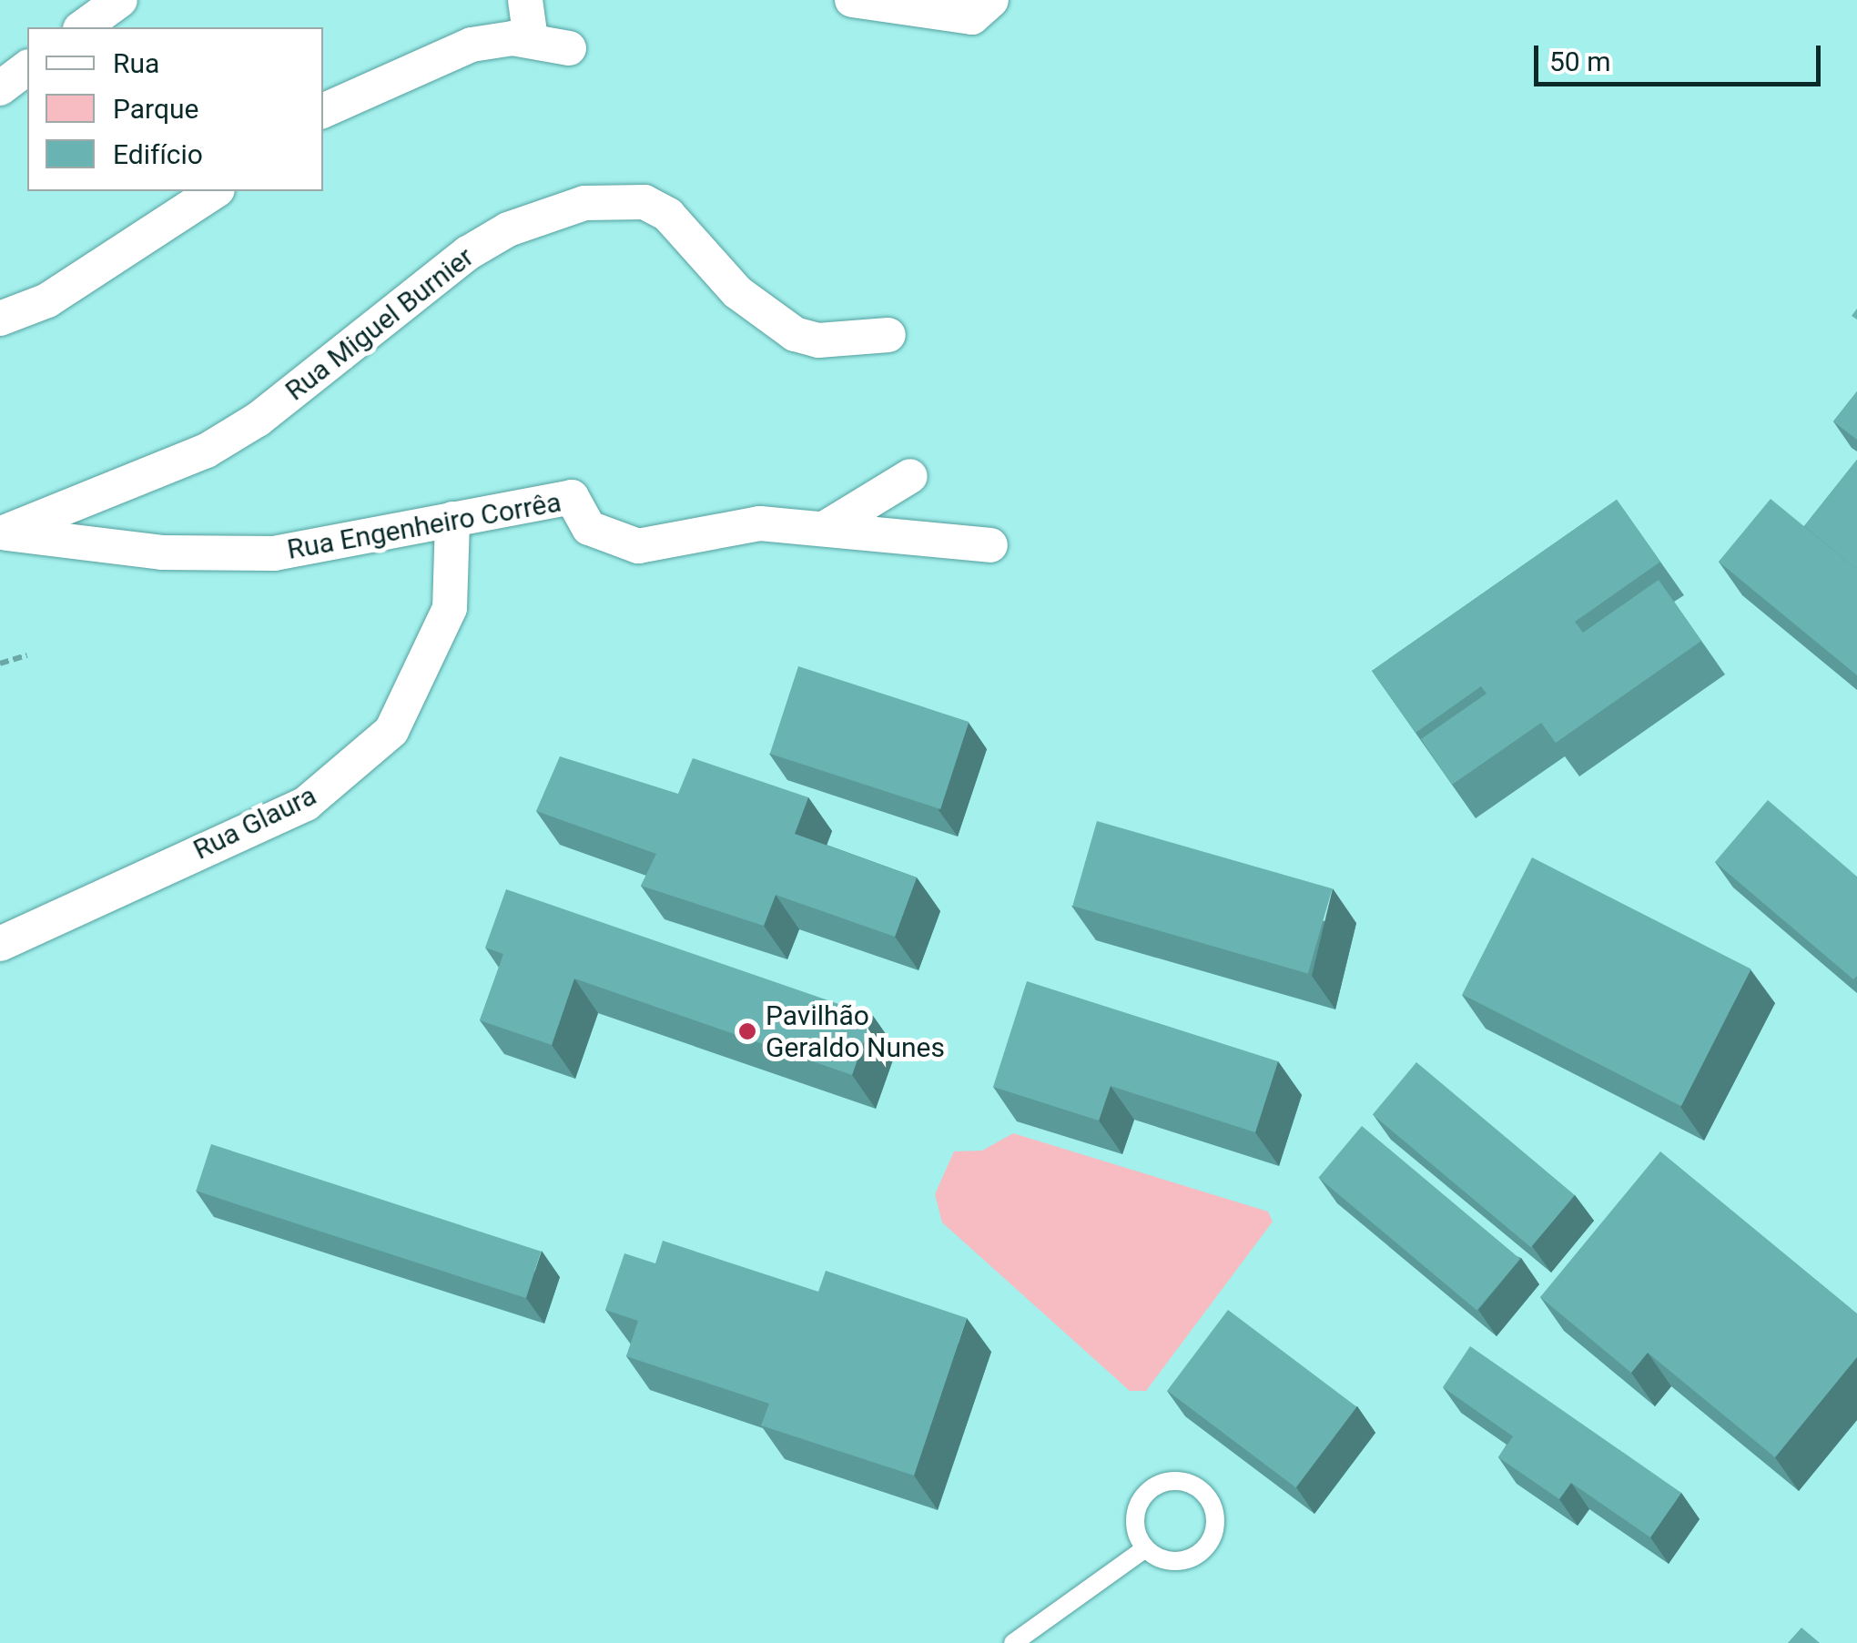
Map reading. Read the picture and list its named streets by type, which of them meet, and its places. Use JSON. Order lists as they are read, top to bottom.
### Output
{
  "streets": {
    "street": ["Rua Miguel Burnier", "Rua Engenheiro Corrêa", "Rua Glaura"]
  },
  "crossings": [
    ["Rua Miguel Burnier", "Rua Engenheiro Corrêa"],
    ["Rua Engenheiro Corrêa", "Rua Glaura"]
  ],
  "places": ["Pavilhão Geraldo Nunes"],
  "legend": ["Rua", "Parque", "Edifício"],
  "scale_bar": "50 m"
}
